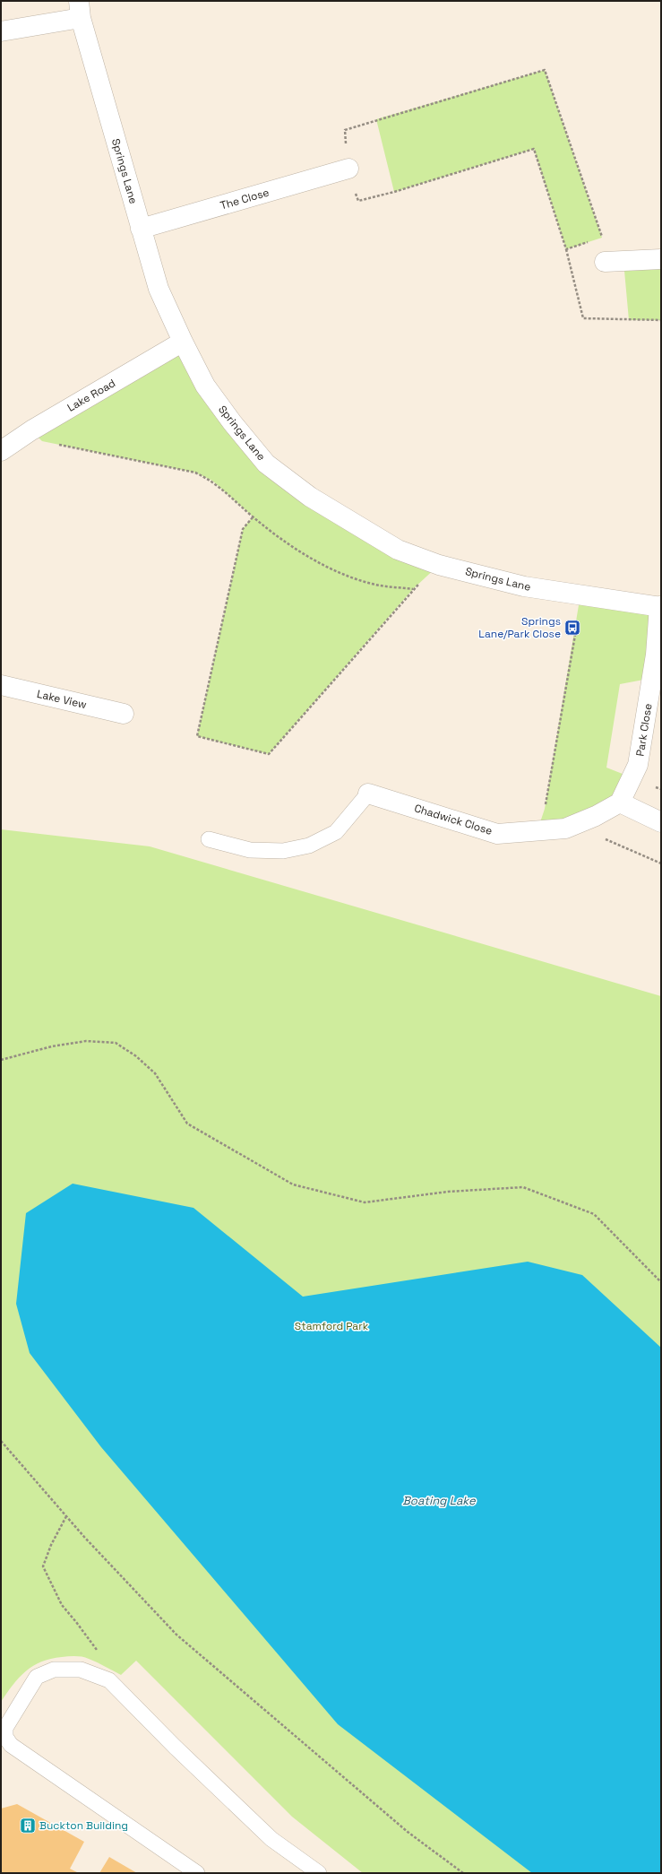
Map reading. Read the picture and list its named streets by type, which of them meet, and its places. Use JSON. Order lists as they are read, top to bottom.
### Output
{
  "streets": {
    "street": [
      "Springs Lane",
      "The Close",
      "Lake Road",
      "Lake View",
      "Park Close",
      "Chadwick Close"
    ]
  },
  "crossings": [
    ["Springs Lane", "The Close"],
    ["Springs Lane", "Lake Road"],
    ["Springs Lane", "Park Close"],
    ["Park Close", "Chadwick Close"]
  ],
  "water": ["Boating Lake"],
  "parks": ["Stamford Park"],
  "places": {
    "bus stop": ["Springs Lane/Park Close"],
    "building": ["Buckton Building"]
  }
}
